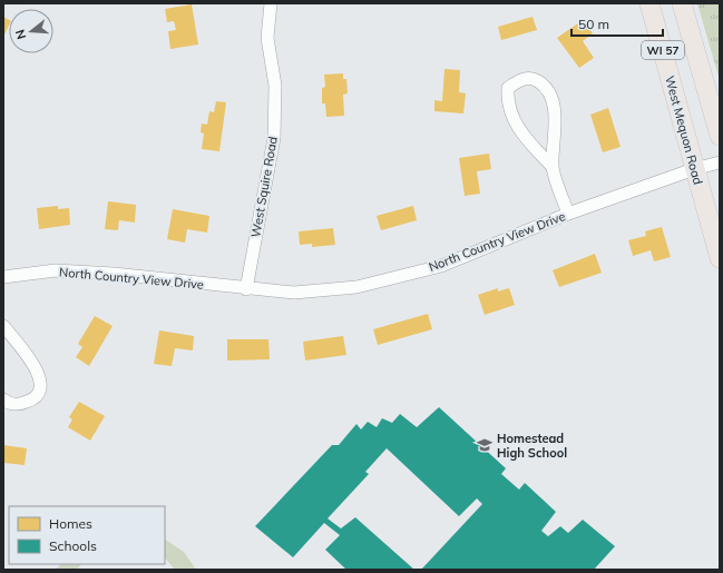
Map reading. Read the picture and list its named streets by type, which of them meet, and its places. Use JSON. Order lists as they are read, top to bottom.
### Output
{
  "streets": {
    "main road": ["WI 57", "West Mequon Road"],
    "street": ["West Squire Road", "North Country View Drive"]
  },
  "crossings": [
    ["West Mequon Road", "North Country View Drive"],
    ["West Squire Road", "North Country View Drive"]
  ],
  "places": {
    "school or university": ["Homestead High School"]
  },
  "legend": ["Homes", "Schools"],
  "scale_bar": "50 m",
  "north": "left"
}
